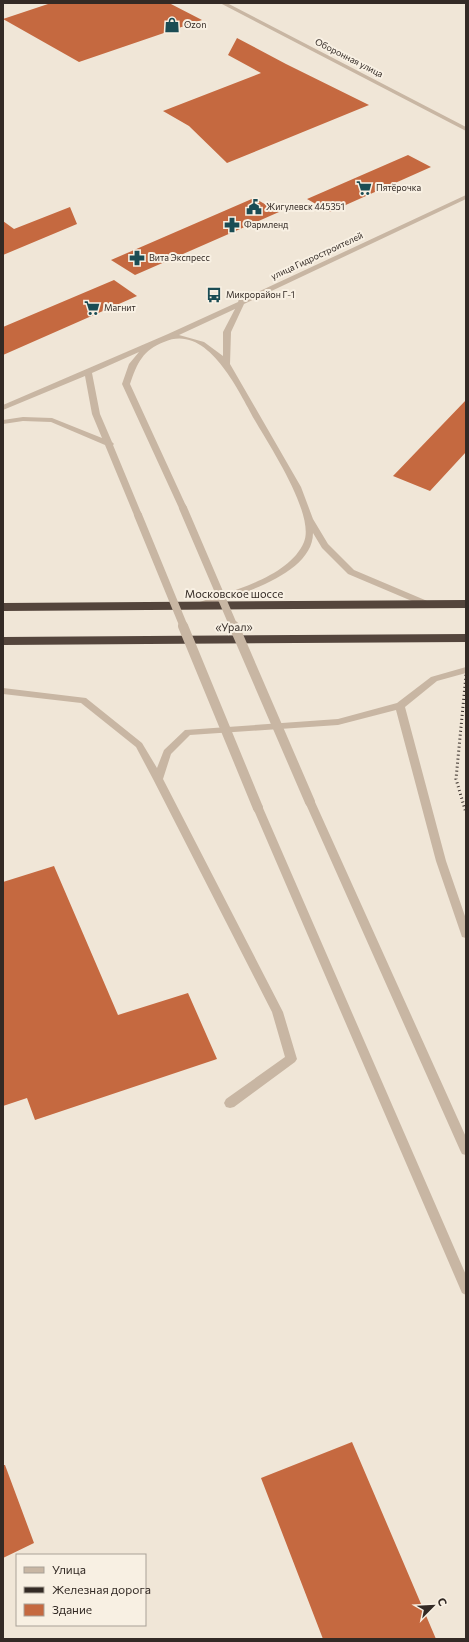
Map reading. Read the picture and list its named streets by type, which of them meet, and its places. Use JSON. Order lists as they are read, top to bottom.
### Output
{
  "streets": {
    "highway": ["Московское шоссе", "«Урал»"],
    "street": ["Оборонная улица", "улица Гидростроителей"]
  },
  "places": {
    "shop": ["Ozon"],
    "supermarket": ["Пятёрочка", "Магнит"],
    "public building": ["Жигулевск 445351"],
    "pharmacy": ["Фармленд", "Вита Экспресс"],
    "bus stop": ["Микрорайон Г-1"]
  },
  "legend": ["Улица", "Железная дорога", "Здание"],
  "north": "top right"
}
